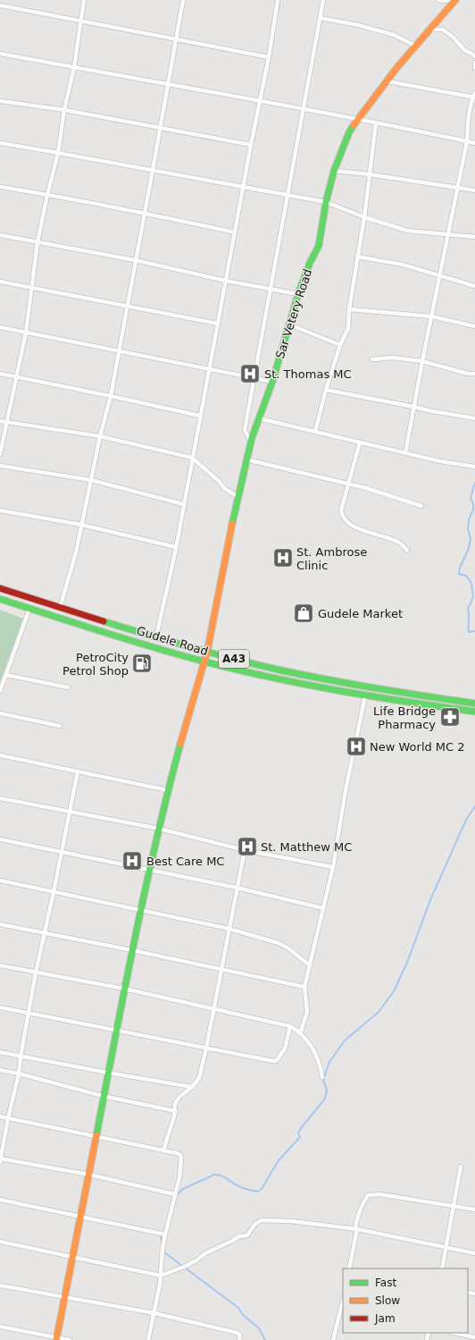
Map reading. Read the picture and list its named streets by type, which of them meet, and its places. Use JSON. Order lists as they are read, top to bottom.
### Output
{
  "streets": {
    "main road": ["Sar Vetery Road", "Gudele Road", "A43"]
  },
  "crossings": [
    ["Sar Vetery Road", "Gudele Road"]
  ],
  "places": {
    "hospital": [
      "St. Thomas MC",
      "St. Ambrose Clinic",
      "New World MC 2",
      "St. Matthew MC",
      "Best Care MC"
    ],
    "shop": ["Gudele Market"],
    "fuel station": ["PetroCity Petrol Shop"],
    "pharmacy": ["Life Bridge Pharmacy"]
  },
  "legend": ["Fast", "Slow", "Jam"]
}
